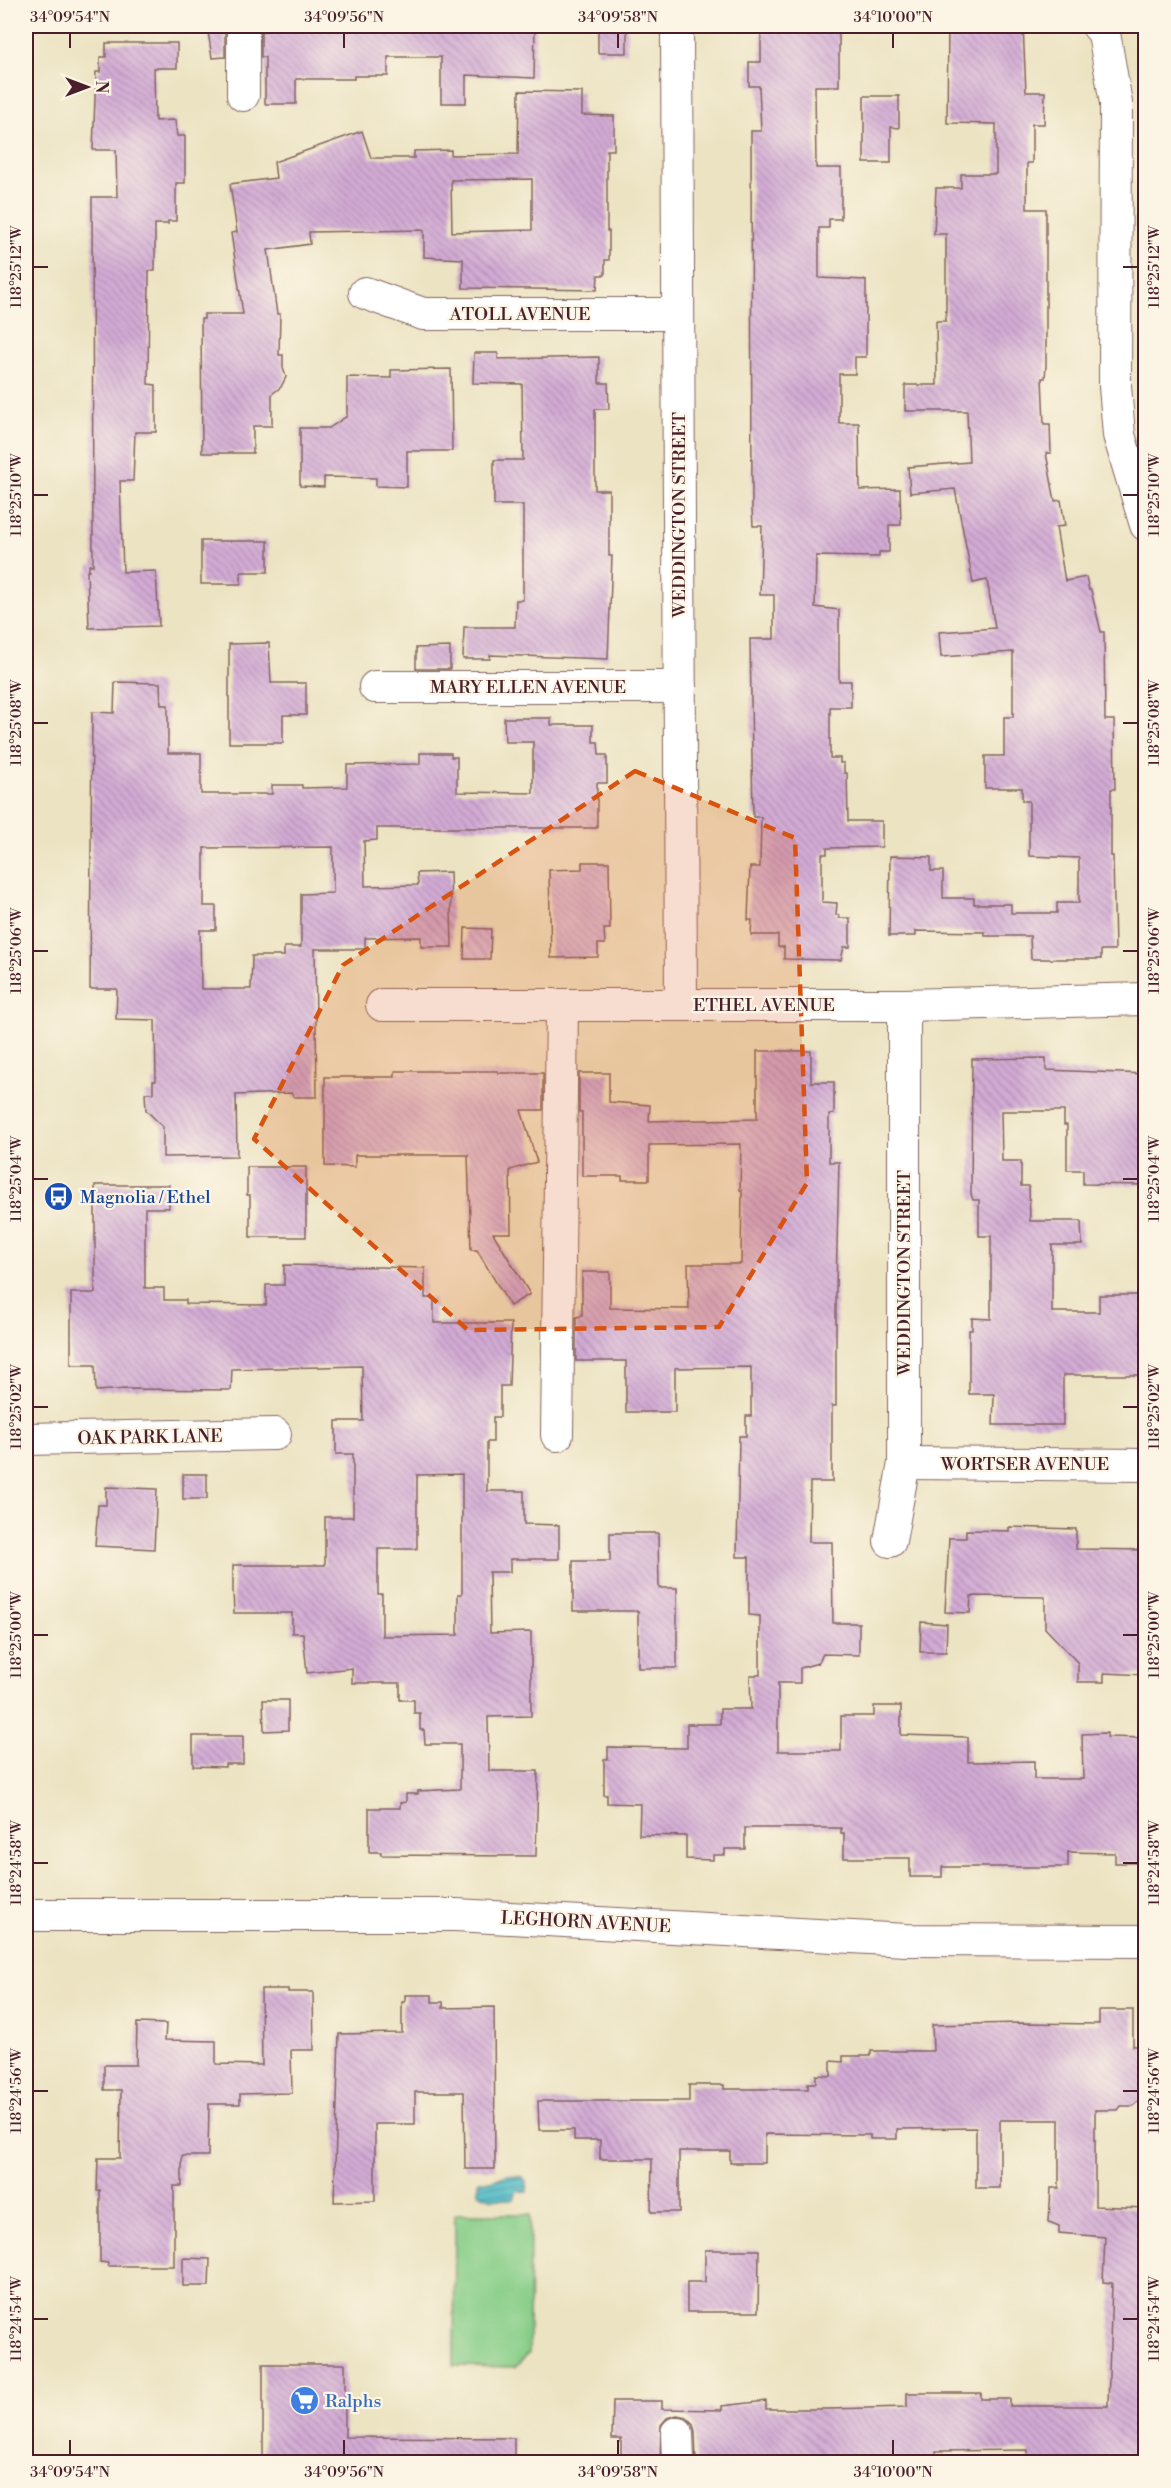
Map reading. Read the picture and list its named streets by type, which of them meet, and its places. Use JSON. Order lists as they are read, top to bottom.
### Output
{
  "streets": {
    "street": [
      "ATOLL AVENUE",
      "WEDDINGTON STREET",
      "MARY ELLEN AVENUE",
      "ETHEL AVENUE",
      "OAK PARK LANE",
      "WORTSER AVENUE",
      "LEGHORN AVENUE"
    ]
  },
  "crossings": [
    ["ATOLL AVENUE", "WEDDINGTON STREET"],
    ["WEDDINGTON STREET", "MARY ELLEN AVENUE"],
    ["WEDDINGTON STREET", "ETHEL AVENUE"],
    ["WEDDINGTON STREET", "WORTSER AVENUE"]
  ],
  "places": {
    "bus stop": ["Magnolia / Ethel"],
    "supermarket": ["Ralphs"]
  },
  "north": "right",
  "coordinates": [
    "34°09'54\"N",
    "34°09'56\"N",
    "34°09'58\"N",
    "34°10'00\"N",
    "118°25'12\"W",
    "118°25'10\"W",
    "118°25'08\"W",
    "118°25'06\"W",
    "118°25'04\"W",
    "118°25'02\"W",
    "118°25'00\"W",
    "118°24'58\"W",
    "118°24'56\"W",
    "118°24'54\"W"
  ]
}
